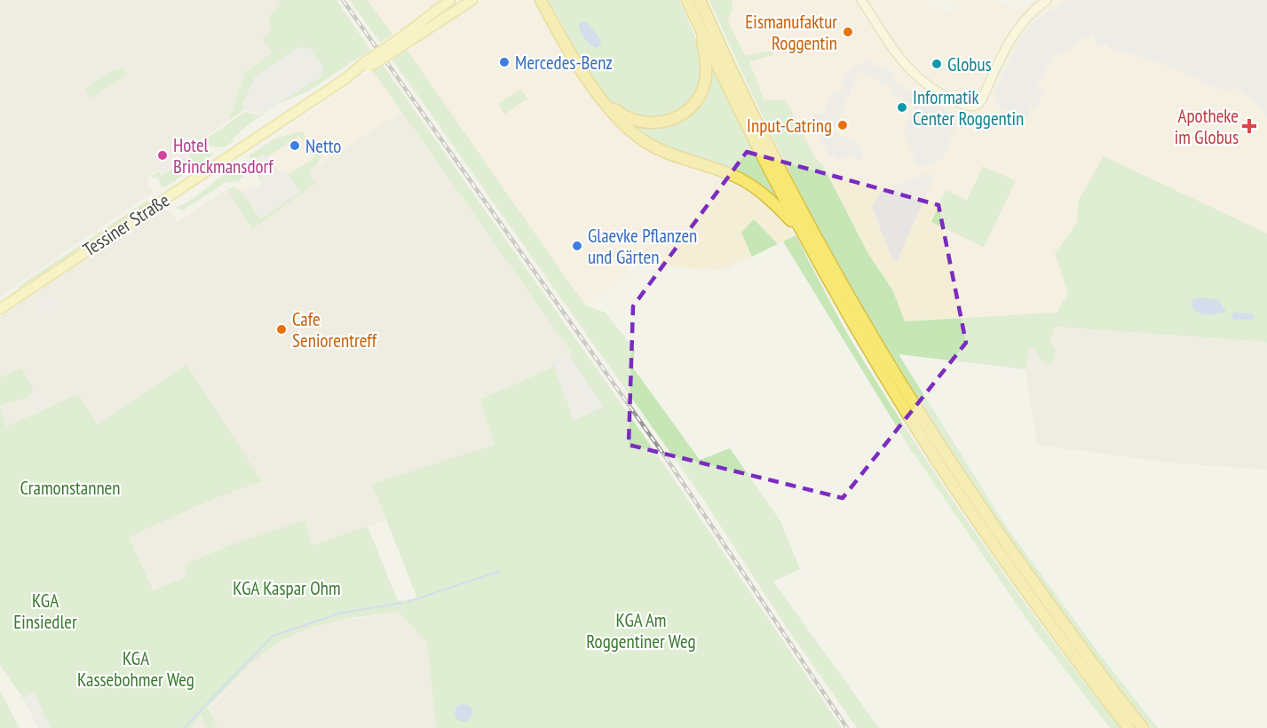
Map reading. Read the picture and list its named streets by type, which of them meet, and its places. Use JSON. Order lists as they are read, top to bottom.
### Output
{
  "streets": {
    "main road": ["Tessiner Straße"]
  },
  "parks": [
    "Cramonstannen",
    "KGA Kaspar Ohm",
    "KGA Einsiedler",
    "KGA Am Roggentiner Weg",
    "KGA Kassebohmer Weg"
  ],
  "places": {
    "other": [
      "Eismanufaktur Roggentin",
      "Mercedes-Benz",
      "Globus",
      "Informatik Center Roggentin",
      "Input-Catring",
      "Netto",
      "Hotel Brinckmansdorf",
      "Glaevke Pflanzen und Gärten",
      "Cafe Seniorentreff"
    ],
    "health": ["Apotheke im Globus"]
  }
}
